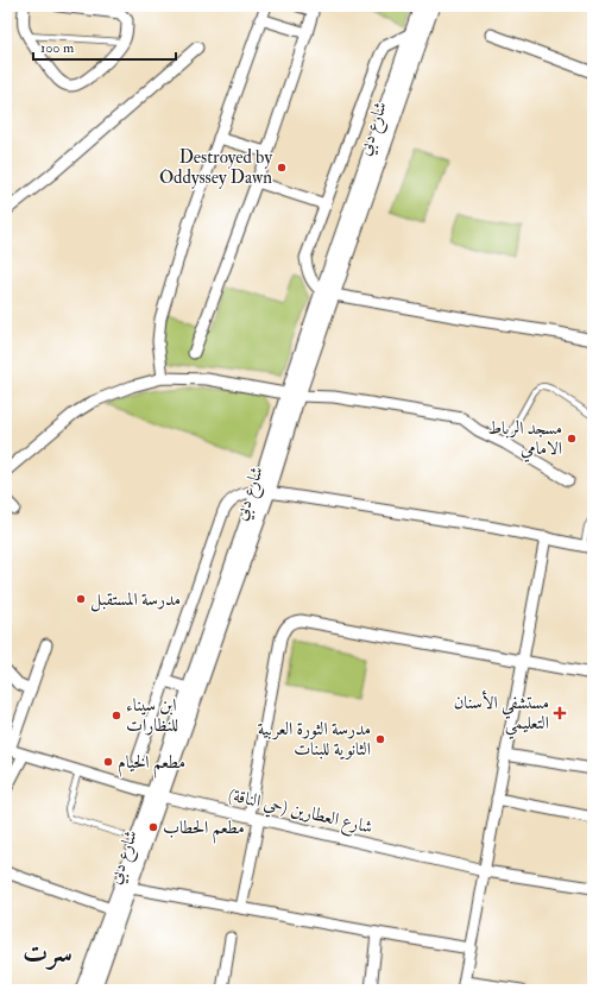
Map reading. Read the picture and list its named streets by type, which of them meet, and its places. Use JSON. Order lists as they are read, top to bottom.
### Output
{
  "streets": {
    "street": ["شارع دبي", "شارع العطارين (حي الناقة)"]
  },
  "crossings": [
    ["شارع دبي", "شارع العطارين (حي الناقة)"]
  ],
  "districts": ["سرت"],
  "places": {
    "other": [
      "Destroyed by Oddyssey Dawn",
      "مسجد الرباط الامامي",
      "مدرسة المستقبل",
      "ابن سيناء للنظارات",
      "مدرسة الثورة العربية الثانوية للبنات",
      "مطعم الخيام",
      "مطعم الحطاب"
    ],
    "health": ["مستشفي الأسنان التعليمي"]
  },
  "scale_bar": "100 m"
}
